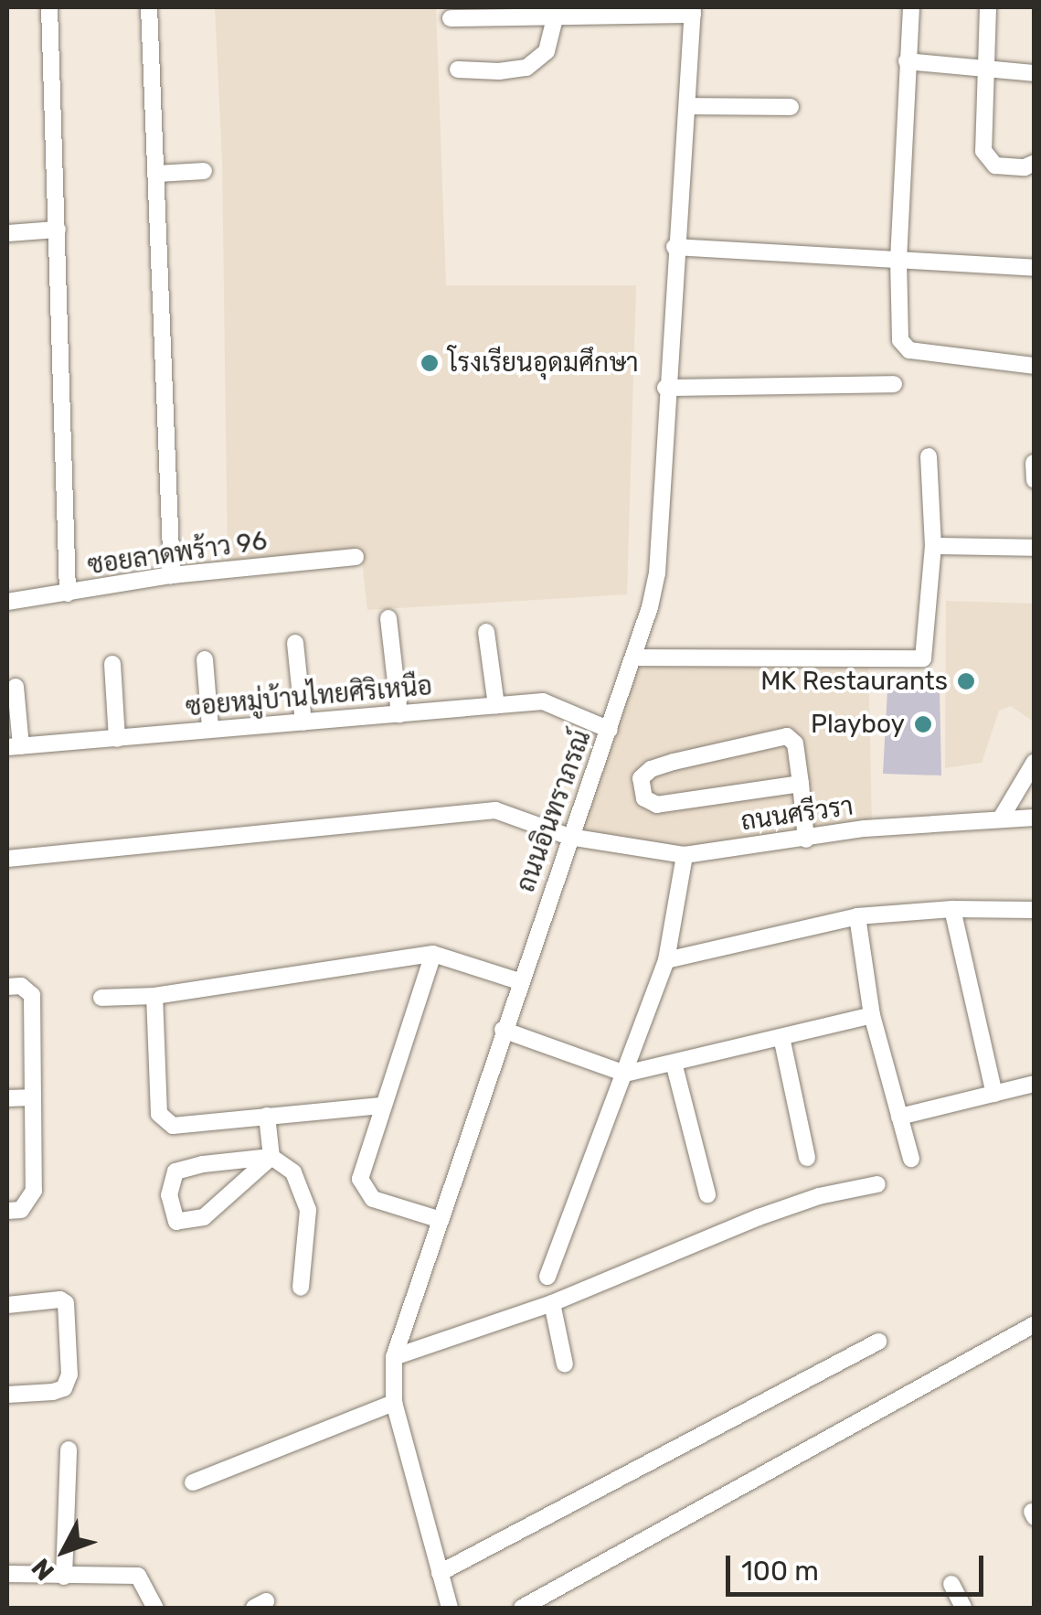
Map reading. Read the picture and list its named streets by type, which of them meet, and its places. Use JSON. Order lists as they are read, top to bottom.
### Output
{
  "streets": {
    "street": [
      "ซอยลาดพร้าว 96",
      "ซอยหมู่บ้านไทยศิริเหนือ",
      "ถนนอินทราภรณ์",
      "ถนนศรีวรา"
    ]
  },
  "crossings": [
    ["ซอยหมู่บ้านไทยศิริเหนือ", "ถนนอินทราภรณ์"],
    ["ถนนอินทราภรณ์", "ถนนศรีวรา"]
  ],
  "places": ["โรงเรียนอุดมศึกษา", "MK Restaurants", "Playboy"],
  "scale_bar": "100 m",
  "north": "bottom left"
}
